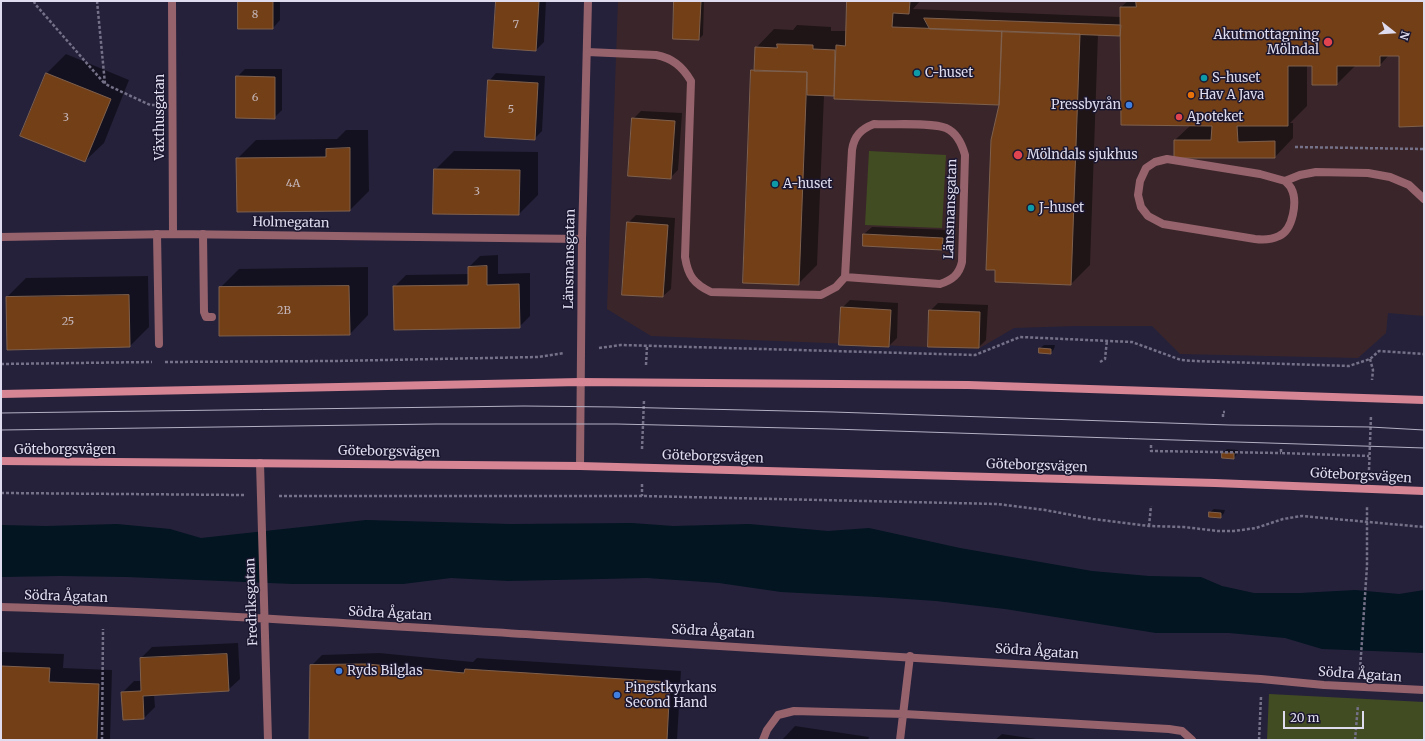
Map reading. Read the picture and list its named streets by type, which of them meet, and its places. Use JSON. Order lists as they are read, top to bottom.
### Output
{
  "streets": {
    "main road": ["Göteborgsvägen"],
    "street": [
      "Växthusgatan",
      "Länsmansgatan",
      "Holmegatan",
      "Södra Ågatan",
      "Fredriksgatan"
    ]
  },
  "crossings": [
    ["Växthusgatan", "Holmegatan"],
    ["Länsmansgatan", "Holmegatan"],
    ["Länsmansgatan", "Göteborgsvägen"],
    ["Göteborgsvägen", "Fredriksgatan"],
    ["Södra Ågatan", "Fredriksgatan"]
  ],
  "places": [
    "Akutmottagning Mölndal",
    "C-huset",
    "S-huset",
    "Hav A Java",
    "Pressbyrån",
    "Apoteket",
    "Mölndals sjukhus",
    "A-huset",
    "J-huset",
    "Ryds Bilglas",
    "Pingstkyrkans Second Hand"
  ],
  "house_numbers": [
    "8",
    "7",
    "6",
    "5",
    "3",
    "4A",
    "3",
    "2B",
    "25"
  ],
  "scale_bar": "20 m",
  "north": "right"
}
